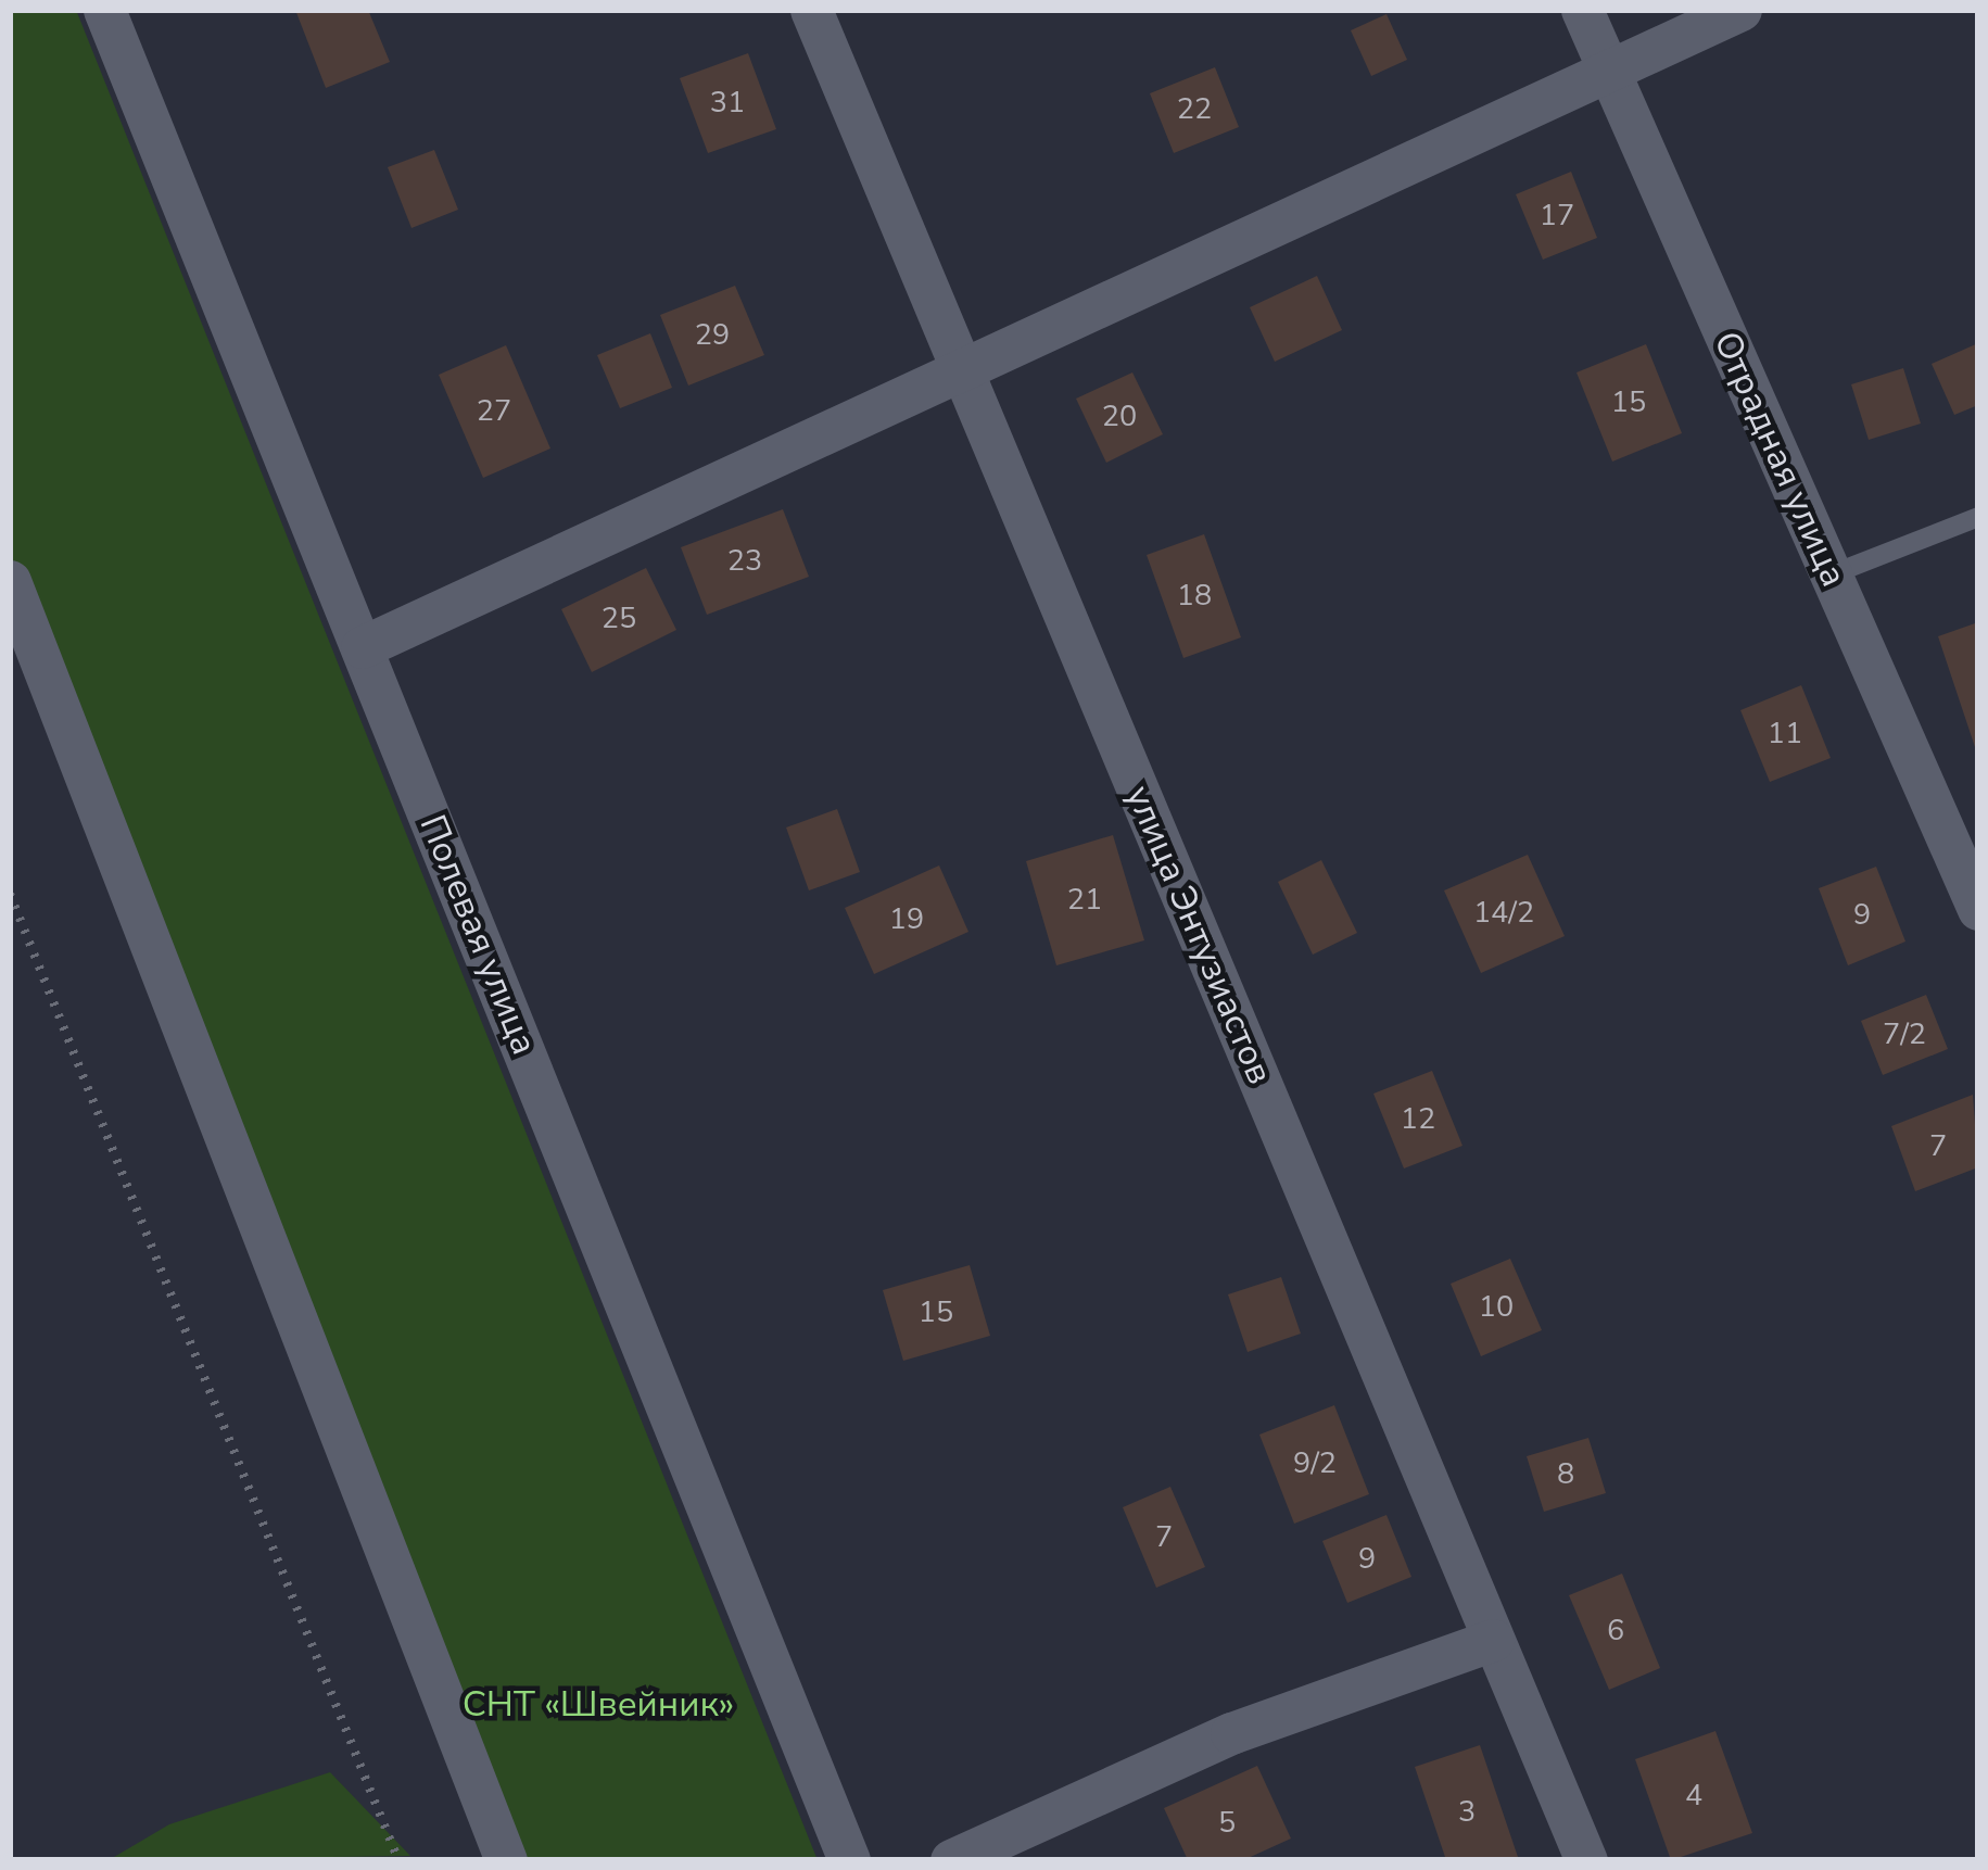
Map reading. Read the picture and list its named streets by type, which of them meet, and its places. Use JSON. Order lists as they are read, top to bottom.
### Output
{
  "streets": {
    "street": ["Отрадная улица", "Полевая улица", "улица Энтузиастов"]
  },
  "parks": ["СНТ «Швейник»"],
  "house_numbers": [
    "31",
    "22",
    "17",
    "29",
    "15",
    "27",
    "20",
    "23",
    "18",
    "25",
    "11",
    "21",
    "14/2",
    "9",
    "19",
    "7/2",
    "12",
    "7",
    "10",
    "15",
    "9/2",
    "8",
    "7",
    "9",
    "6",
    "4",
    "3",
    "5"
  ]
}
